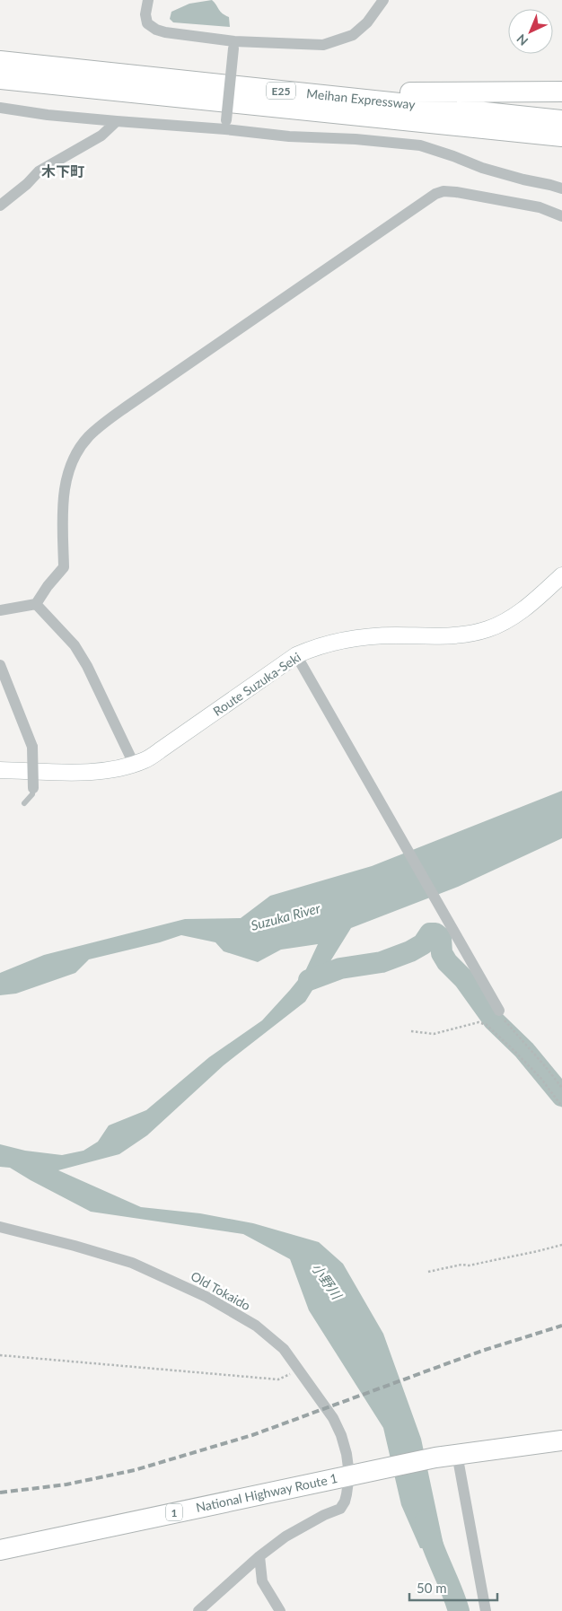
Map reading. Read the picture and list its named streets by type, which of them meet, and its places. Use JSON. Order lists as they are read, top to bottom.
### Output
{
  "streets": {
    "highway": [
      "E25",
      "Meihan Expressway",
      "National Highway Route 1",
      "1"
    ],
    "main road": ["Route Suzuka-Seki"],
    "street": ["Old Tokaido"]
  },
  "crossings": [
    ["Old Tokaido", "National Highway Route 1"]
  ],
  "districts": ["木下町"],
  "water": ["Suzuka River", "小野川"],
  "scale_bar": "50 m",
  "north": "bottom left"
}
